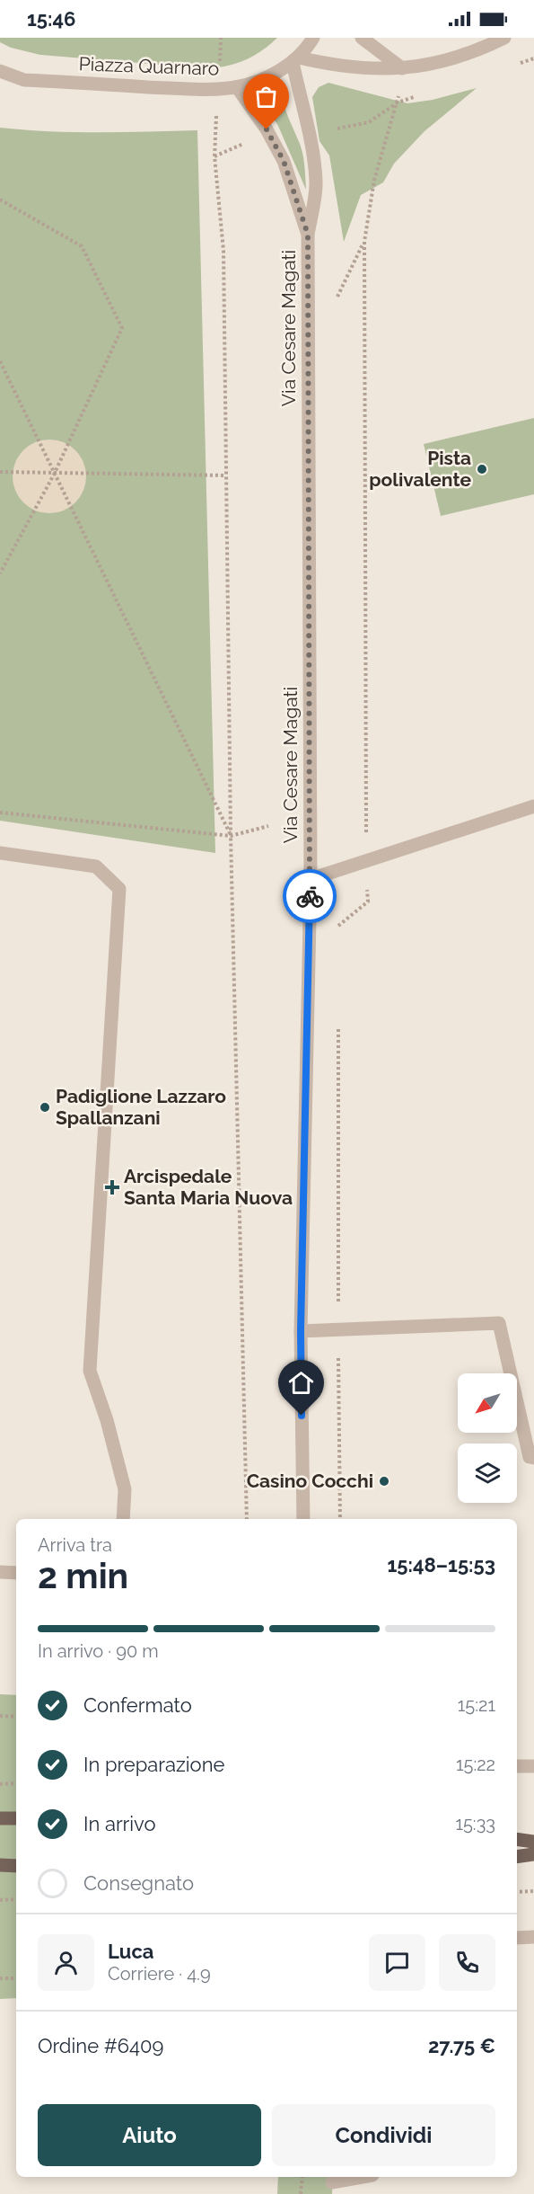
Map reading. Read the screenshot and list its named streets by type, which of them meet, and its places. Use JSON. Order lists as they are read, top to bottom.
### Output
{
  "streets": {
    "street": ["Piazza Quarnaro", "Via Cesare Magati"]
  },
  "crossings": [
    ["Piazza Quarnaro", "Via Cesare Magati"]
  ],
  "places": {
    "other": ["Pista polivalente", "Padiglione Lazzaro Spallanzani", "Casino Cocchi"],
    "health": ["Arcispedale Santa Maria Nuova"]
  },
  "north": "bottom left",
  "page": {
    "status": "15:46",
    "heading": ["2 min", "Arriva tra", "15:48–15:53"],
    "panel": [
      "Luca",
      "Corriere · 4.9",
      "Ordine #6409",
      "27.75 €"
    ],
    "bar": "In arrivo · 90 m",
    "list": [
      ["Confermato", "15:21"],
      ["In preparazione", "15:22"],
      ["In arrivo", "15:33"],
      "Consegnato"
    ],
    "buttons": ["Aiuto", "Condividi"]
  }
}
